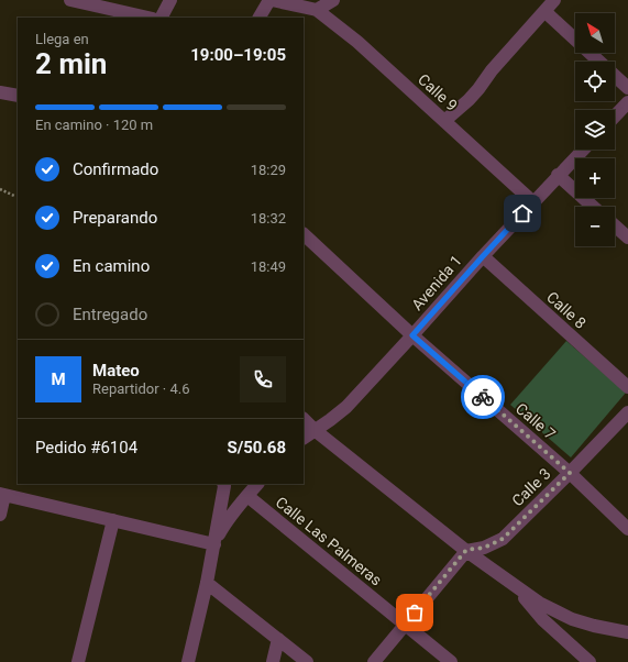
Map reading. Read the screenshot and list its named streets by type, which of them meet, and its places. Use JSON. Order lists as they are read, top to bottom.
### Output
{
  "streets": {
    "street": [
      "Calle 9",
      "Avenida 1",
      "Calle 8",
      "Calle 7",
      "Calle 3",
      "Calle Las Palmeras"
    ]
  },
  "crossings": [
    ["Calle 9", "Avenida 1"],
    ["Avenida 1", "Calle 8"],
    ["Avenida 1", "Calle 7"],
    ["Calle 7", "Calle 3"]
  ],
  "north": "top left",
  "page": {
    "map_buttons": ["+", "−"],
    "heading": ["2 min", "Llega en", "19:00–19:05"],
    "panel": [
      "Mateo",
      "Repartidor · 4.6",
      "Pedido #6104",
      "S/50.68"
    ],
    "bar": "En camino · 120 m",
    "list": [
      ["Confirmado", "18:29"],
      ["Preparando", "18:32"],
      ["En camino", "18:49"],
      "Entregado"
    ],
    "round": "M"
  }
}
